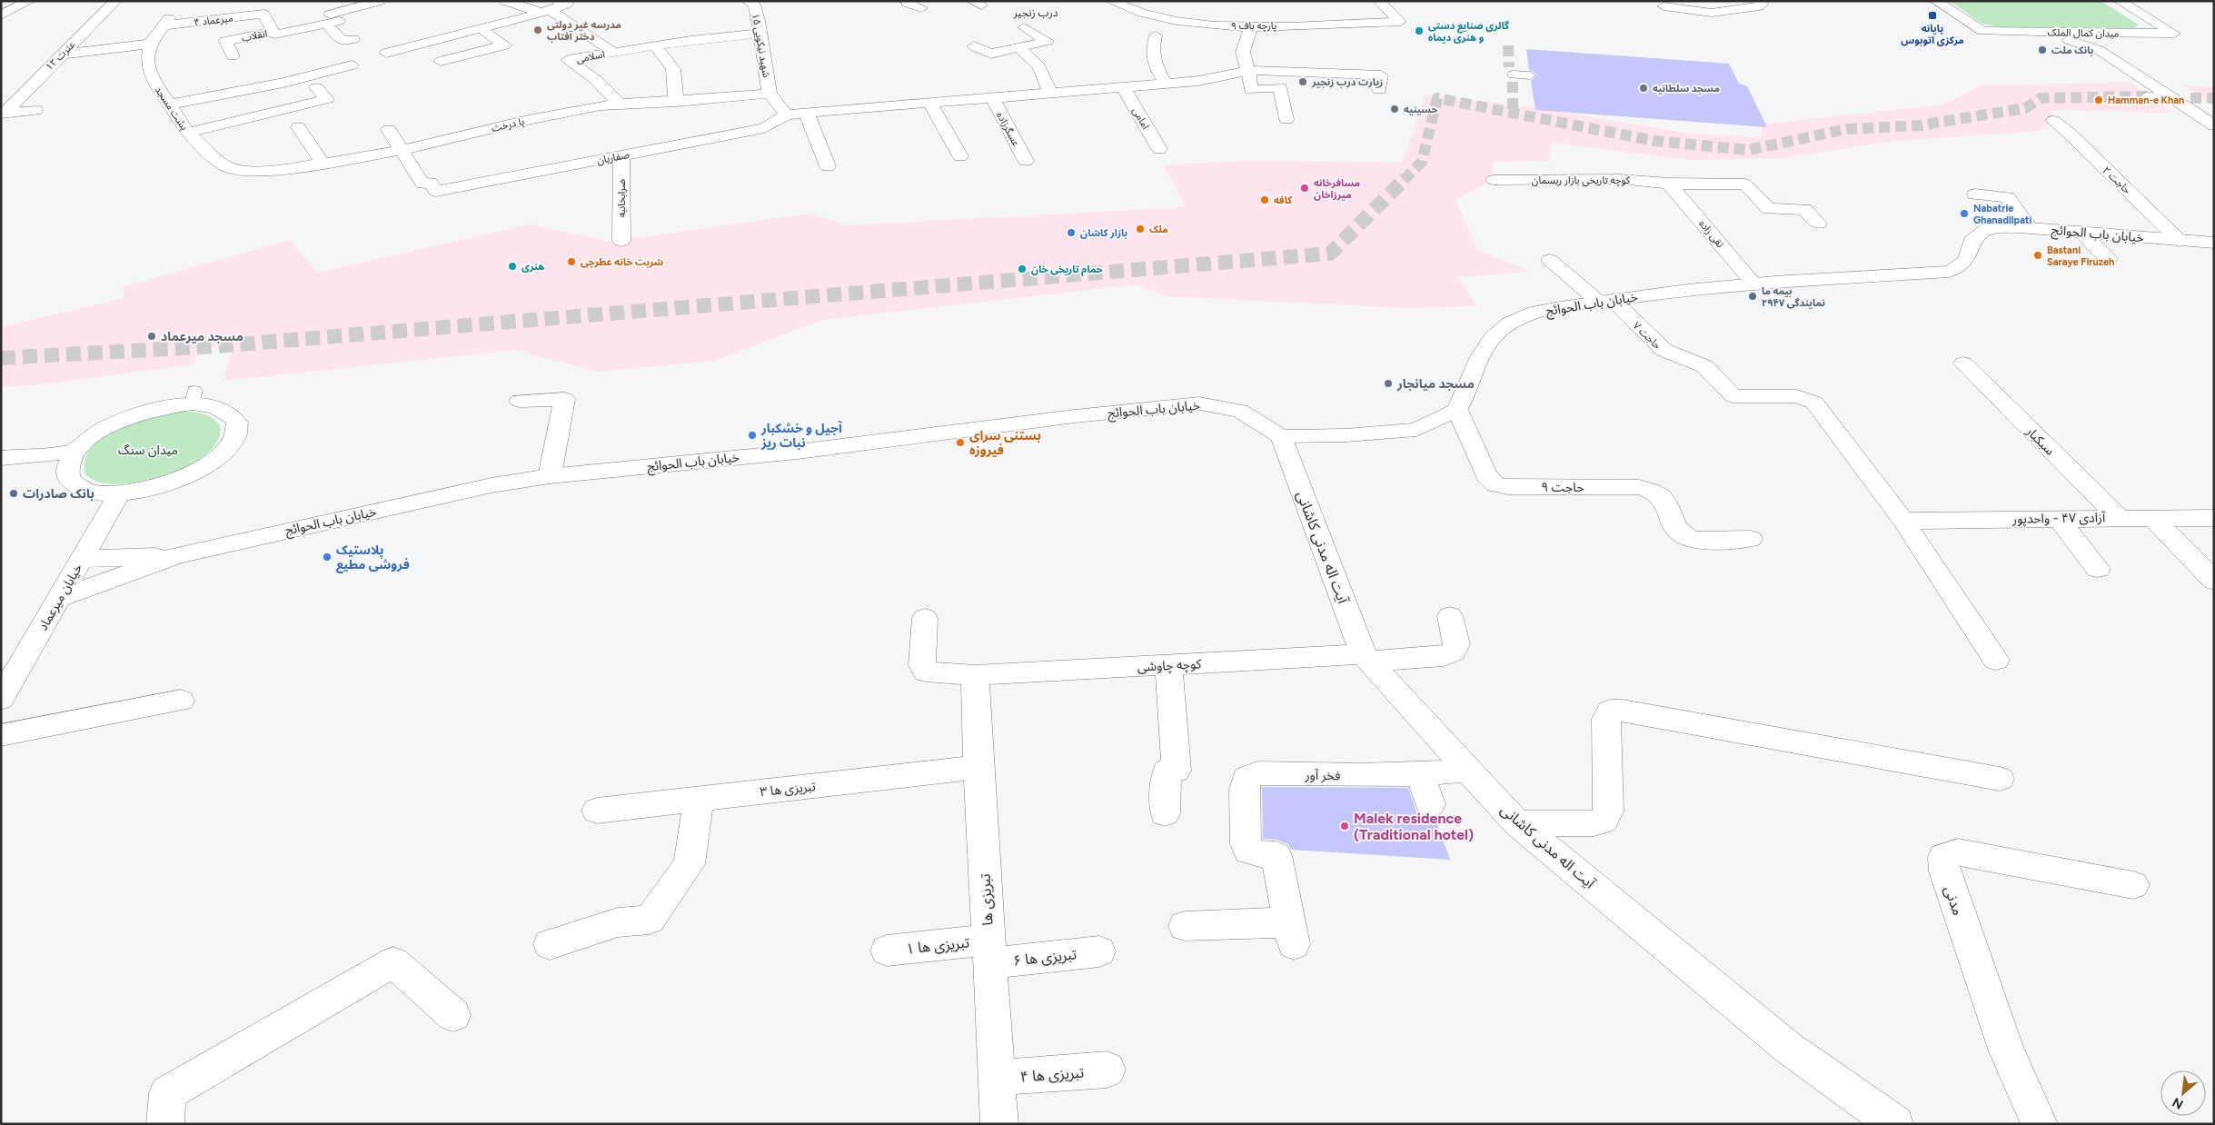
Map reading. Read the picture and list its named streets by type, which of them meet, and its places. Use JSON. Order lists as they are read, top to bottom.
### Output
{
  "streets": {
    "street": [
      "میرعماد ۴",
      "پارچه باف ۹",
      "میدان کمال الملک",
      "انقلاب",
      "شهید نیکویی ۱۵",
      "عترت ۱۲",
      "اسلامی",
      "پشت مسجد",
      "امامی",
      "پا درخت",
      "عسگرزاده",
      "صفاریان",
      "کوچه تاریخی بازار ريسمان",
      "حاجت ۲",
      "ضرابخانیه",
      "تقی زاده",
      "خیابان باب الحوائج",
      "حاجت ۷",
      "سبکبار",
      "حاجت ۹",
      "آزادی ۴۷ - واحدپور",
      "آیت اله مدنی کاشانی",
      "خیابان میرعماد",
      "کوچه چاوشی",
      "فخر آور",
      "تبریزی ها ۳",
      "تبریزی ها",
      "مدنی",
      "تبریزی ها ۱",
      "تبریزی ها ۶",
      "تبریزی ها ۴"
    ]
  },
  "crossings": [
    ["میرعماد ۴", "انقلاب"],
    ["میرعماد ۴", "پشت مسجد"],
    ["شهید نیکویی ۱۵", "اسلامی"],
    ["شهید نیکویی ۱۵", "پا درخت"],
    ["اسلامی", "پا درخت"],
    ["پشت مسجد", "پا درخت"],
    ["پا درخت", "صفاریان"],
    ["صفاریان", "ضرابخانیه"],
    ["کوچه تاریخی بازار ريسمان", "تقی زاده"],
    ["حاجت ۲", "خیابان باب الحوائج"],
    ["تقی زاده", "خیابان باب الحوائج"],
    ["خیابان باب الحوائج", "حاجت ۷"],
    ["خیابان باب الحوائج", "حاجت ۹"],
    ["خیابان باب الحوائج", "آیت اله مدنی کاشانی"],
    ["حاجت ۷", "آزادی ۴۷ - واحدپور"],
    ["سبکبار", "آزادی ۴۷ - واحدپور"],
    ["آیت اله مدنی کاشانی", "کوچه چاوشی"],
    ["آیت اله مدنی کاشانی", "فخر آور"],
    ["کوچه چاوشی", "تبریزی ها"],
    ["تبریزی ها ۳", "تبریزی ها"],
    ["تبریزی ها", "تبریزی ها ۱"],
    ["تبریزی ها", "تبریزی ها ۶"],
    ["تبریزی ها", "تبریزی ها ۴"],
    ["تبریزی ها ۱", "تبریزی ها ۶"]
  ],
  "districts": ["درب زنجیر"],
  "parks": ["میدان سنگ"],
  "places": {
    "transit": ["پایانه مرکزی اتوبوس"],
    "other": [
      "مدرسه غیر دولتی دختر آفتاب",
      "گالری صنایع دستی و هنری دیماه",
      "بانک ملت",
      "زیارت درب زنجیر",
      "مسجد سلطانیه",
      "Hamman-e Khan",
      "حسینیه",
      "مسافرخانه میرزاخان",
      "کافه",
      "Nabatrie Ghanadilpati",
      "ملک",
      "بازار کاشان",
      "Bastani Saraye Firuzeh",
      "شربت خانه عطرچی",
      "هنری",
      "حمام تاریخی خان",
      "بیمه ما نمایندگی ۲۹۴۷",
      "مسجد میرعماد",
      "مسجد میانجار",
      "آجیل و خشکبار نبات ریز",
      "بستنی سرای فیروزه",
      "بانک صادرات",
      "پلاستیک فروشی مطیع",
      "Malek residence (Traditional hotel)"
    ]
  },
  "north": "bottom left"
}
